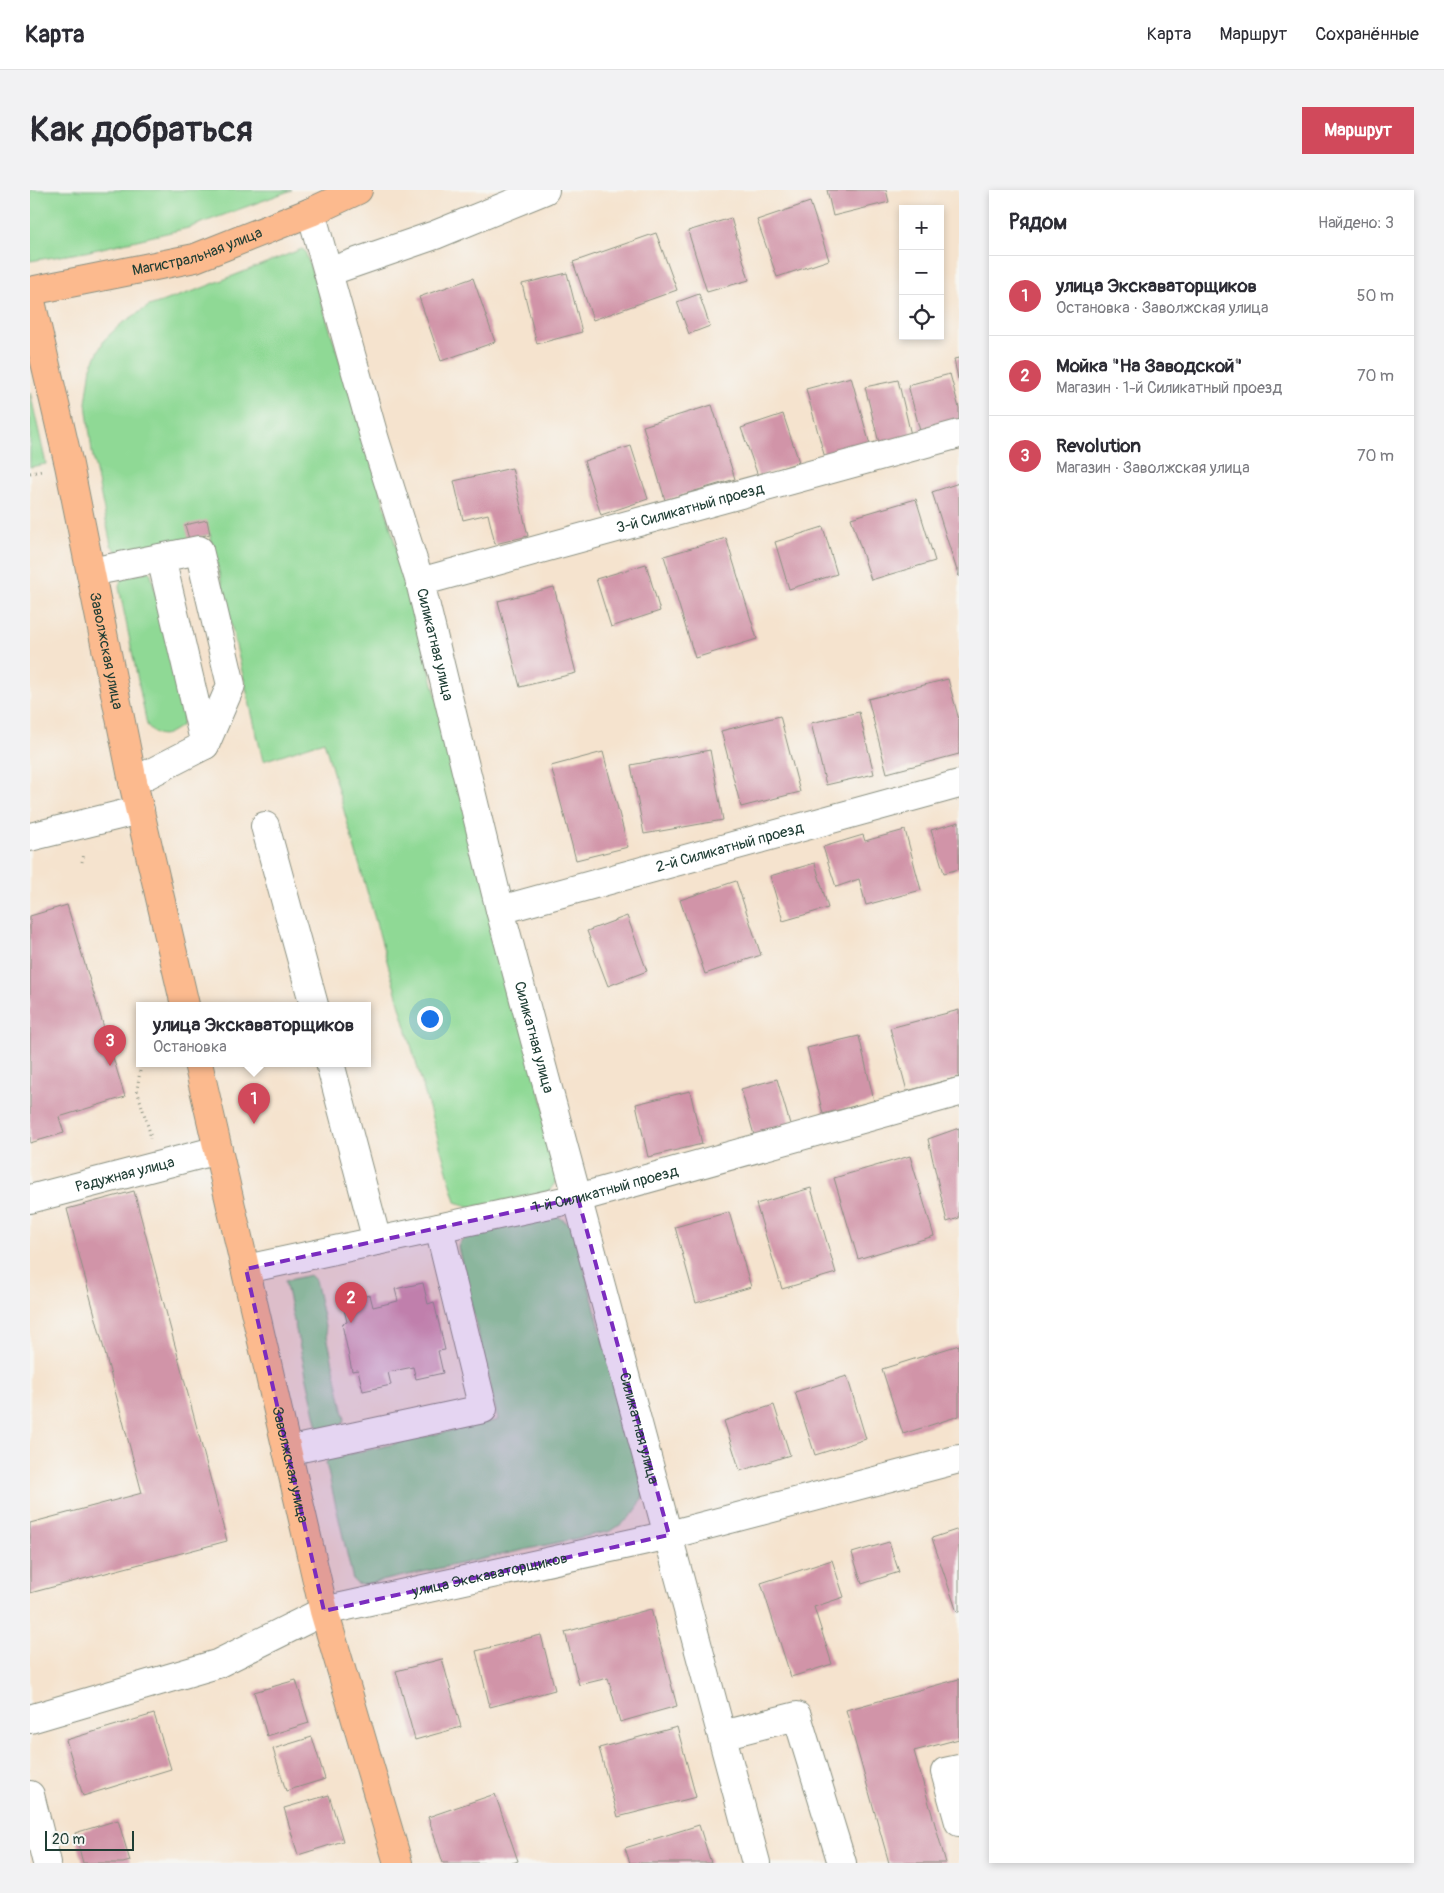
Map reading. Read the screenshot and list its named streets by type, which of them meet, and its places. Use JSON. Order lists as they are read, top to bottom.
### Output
{
  "streets": {
    "main road": ["Магистральная улица", "Заволжская улица"],
    "street": [
      "3-й Силикатный проезд",
      "Силикатная улица",
      "2-й Силикатный проезд",
      "Радужная улица",
      "1-й Силикатный проезд",
      "улица Экскаваторщиков"
    ]
  },
  "crossings": [
    ["Магистральная улица", "Силикатная улица"],
    ["3-й Силикатный проезд", "Силикатная улица"],
    ["Силикатная улица", "2-й Силикатный проезд"],
    ["Силикатная улица", "1-й Силикатный проезд"],
    ["Силикатная улица", "улица Экскаваторщиков"],
    ["Заволжская улица", "Радужная улица"],
    ["Заволжская улица", "1-й Силикатный проезд"],
    ["Заволжская улица", "улица Экскаваторщиков"]
  ],
  "scale_bar": "20 m",
  "page": {
    "header": "Карта",
    "nav": ["Карта", "Маршрут", "Сохранённые"],
    "buttons": "Маршрут",
    "title": "Как добраться",
    "heading": ["Рядом", "Найдено: 3"],
    "map_buttons": ["+", "−"],
    "list": [
      {
        "mark": "1",
        "name": "улица Экскаваторщиков",
        "note": "Остановка · Заволжская улица",
        "value": "50 m"
      },
      {
        "mark": "2",
        "name": "Мойка \"На Заводской\"",
        "note": "Магазин · 1-й Силикатный проезд",
        "value": "70 m"
      },
      {
        "mark": "3",
        "name": "Revolution",
        "note": "Магазин · Заволжская улица",
        "value": "70 m"
      }
    ],
    "popup": ["улица Экскаваторщиков", "Остановка"],
    "pins": ["3", "1", "2"],
    "scale": "20 m"
  }
}
